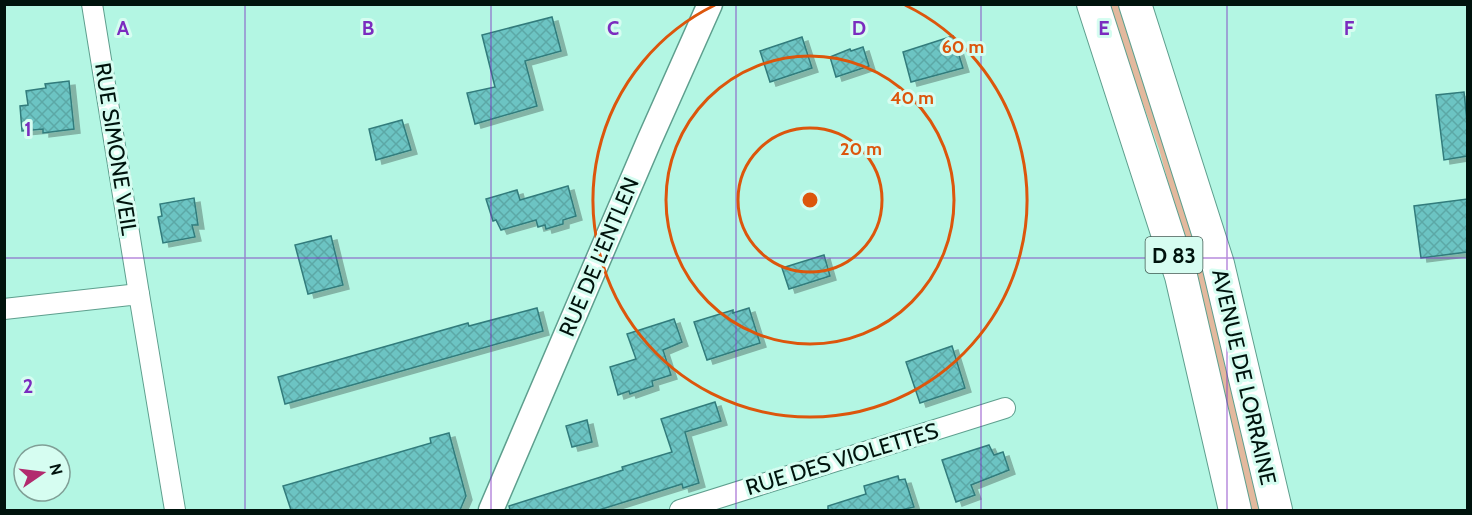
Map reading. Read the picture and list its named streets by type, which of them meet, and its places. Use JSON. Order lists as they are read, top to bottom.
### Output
{
  "streets": {
    "main road": ["D 83", "AVENUE DE LORRAINE"],
    "street": ["RUE SIMONE VEIL", "RUE DE L'ENTLEN", "RUE DES VIOLETTES"]
  },
  "north": "right",
  "grid": {
    "columns": [
      "A",
      "B",
      "C",
      "D",
      "E",
      "F"
    ],
    "rows": ["1", "2"]
  },
  "rings": ["60 m", "40 m", "20 m"]
}
